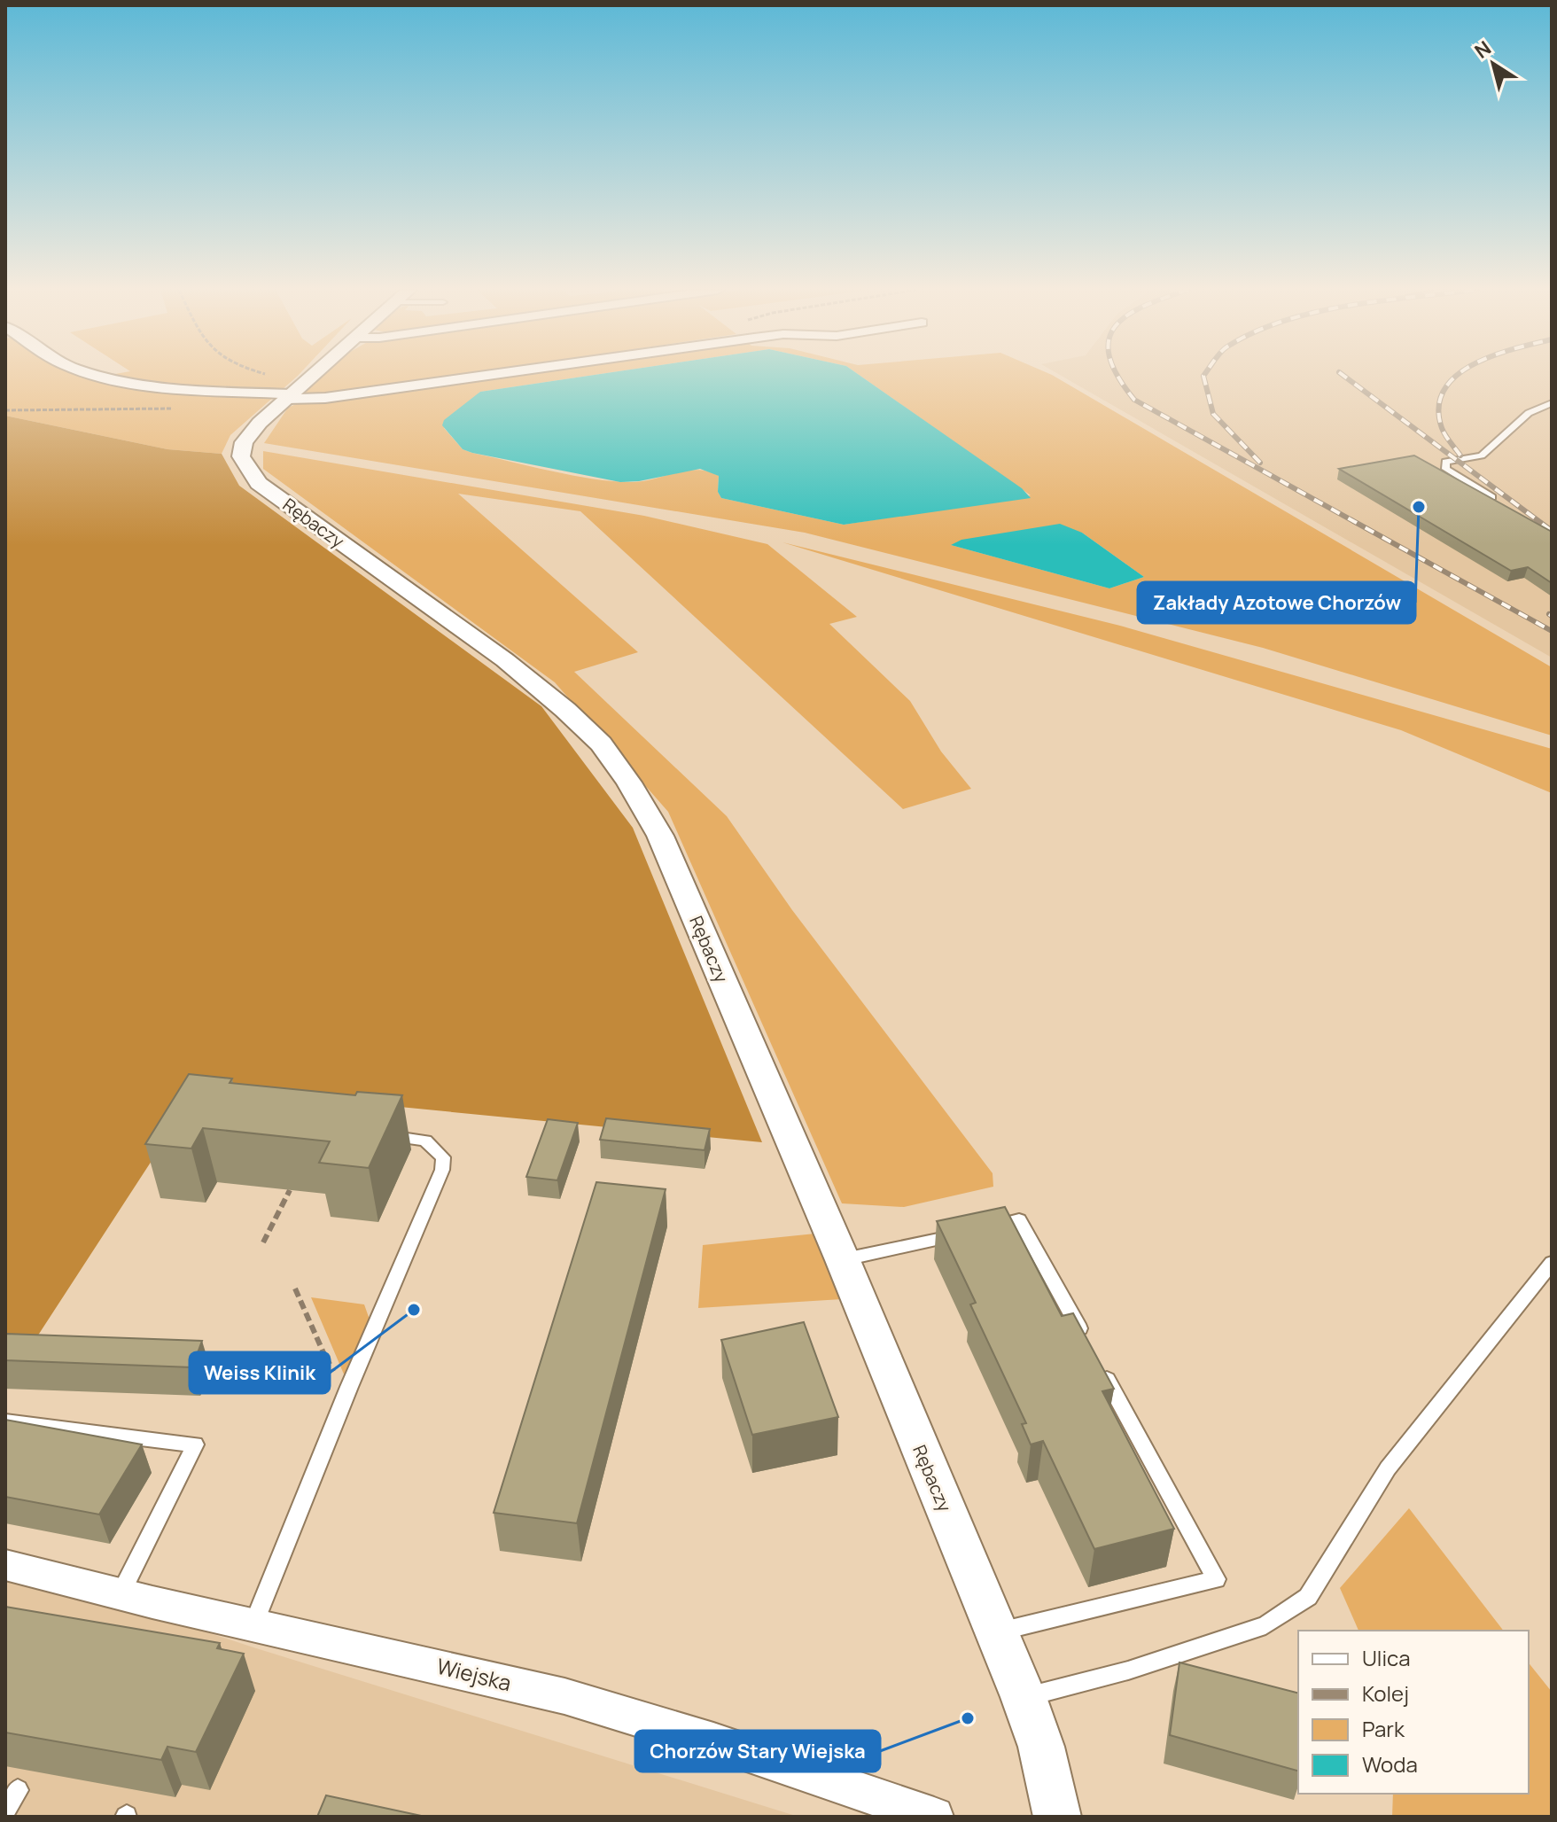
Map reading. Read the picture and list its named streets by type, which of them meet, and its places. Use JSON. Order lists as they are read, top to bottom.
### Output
{
  "streets": {
    "street": ["Rębaczy", "Wiejska"]
  },
  "places": ["Zakłady Azotowe Chorzów", "Weiss Klinik", "Chorzów Stary Wiejska"],
  "legend": [
    "Ulica",
    "Kolej",
    "Park",
    "Woda"
  ],
  "north": "top left"
}
